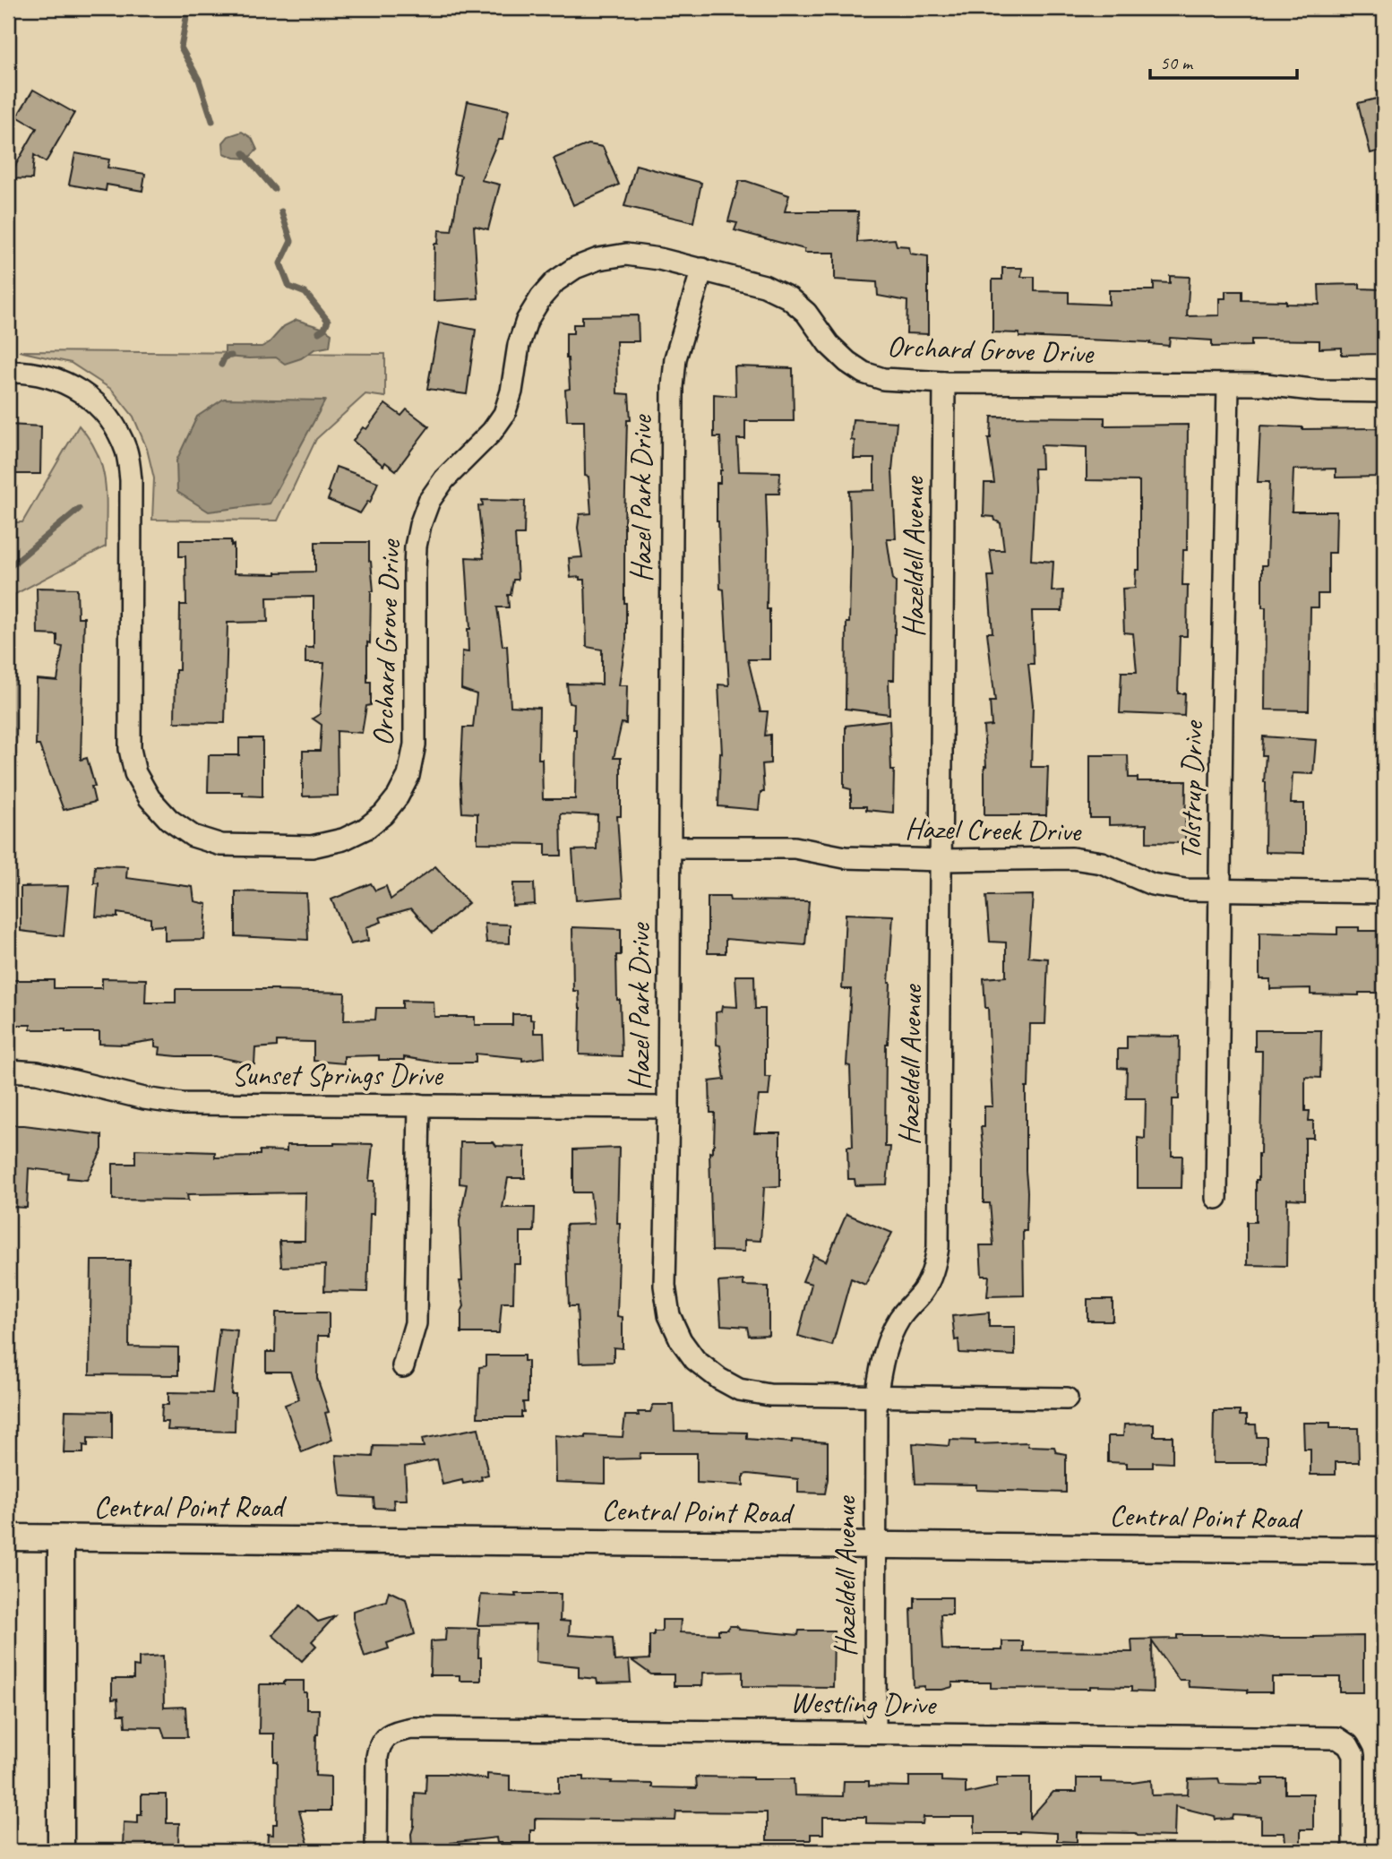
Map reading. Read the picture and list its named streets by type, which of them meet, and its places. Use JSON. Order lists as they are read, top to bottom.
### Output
{
  "streets": {
    "street": [
      "Orchard Grove Drive",
      "Hazel Park Drive",
      "Hazeldell Avenue",
      "Tolstrup Drive",
      "Hazel Creek Drive",
      "Sunset Springs Drive",
      "Central Point Road",
      "Westling Drive"
    ]
  },
  "crossings": [
    ["Orchard Grove Drive", "Hazel Park Drive"],
    ["Orchard Grove Drive", "Hazeldell Avenue"],
    ["Orchard Grove Drive", "Tolstrup Drive"],
    ["Hazel Park Drive", "Hazeldell Avenue"],
    ["Hazel Park Drive", "Hazel Creek Drive"],
    ["Hazel Park Drive", "Sunset Springs Drive"],
    ["Hazeldell Avenue", "Hazel Creek Drive"],
    ["Hazeldell Avenue", "Central Point Road"],
    ["Hazeldell Avenue", "Westling Drive"],
    ["Tolstrup Drive", "Hazel Creek Drive"]
  ],
  "scale_bar": "50 m"
}
